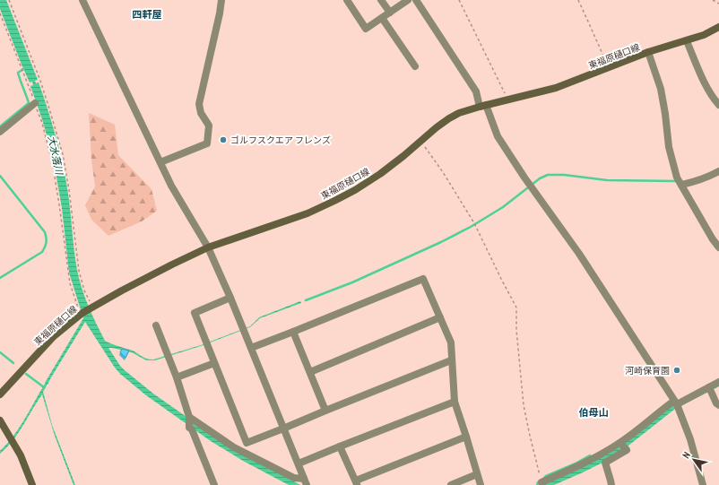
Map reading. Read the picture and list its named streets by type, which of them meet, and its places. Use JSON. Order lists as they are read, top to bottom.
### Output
{
  "streets": {
    "main road": ["東福原樋口線"]
  },
  "districts": ["四軒屋", "伯母山"],
  "water": ["大水落川"],
  "places": ["ゴルフスクエア フレンズ", "河崎保育園"],
  "north": "top left"
}
